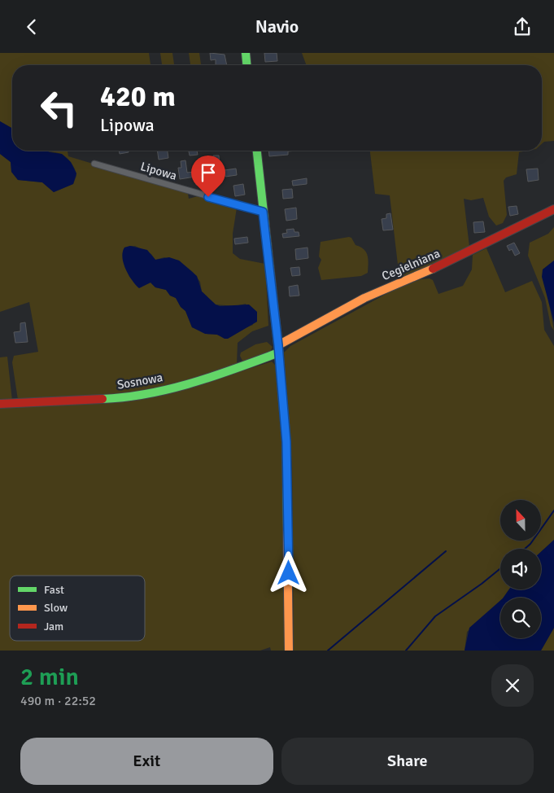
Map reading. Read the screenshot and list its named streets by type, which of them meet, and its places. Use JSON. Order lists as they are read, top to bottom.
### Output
{
  "streets": {
    "street": ["Lipowa", "Cegielniana", "Sosnowa"]
  },
  "crossings": [
    ["Cegielniana", "Sosnowa"]
  ],
  "legend": ["Fast", "Slow", "Jam"],
  "north": "top",
  "page": {
    "header": "Navio",
    "turn": ["420 m", "Lipowa"],
    "heading": ["2 min", "490 m · 22:52"],
    "buttons": ["Exit", "Share"]
  }
}
